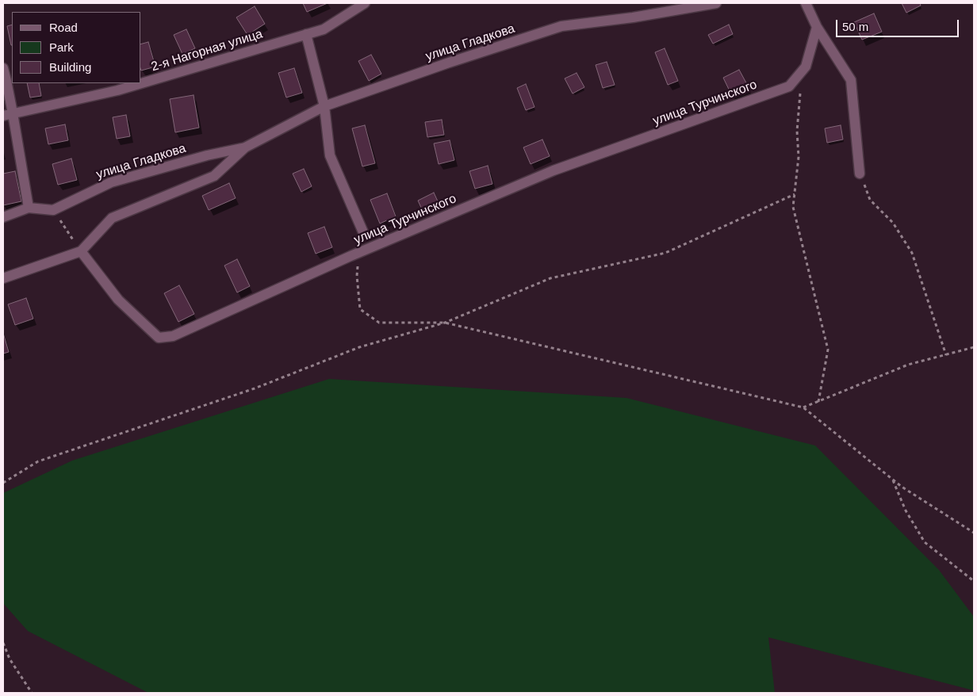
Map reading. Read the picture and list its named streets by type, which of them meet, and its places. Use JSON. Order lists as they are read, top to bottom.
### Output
{
  "streets": {
    "street": ["улица Гладкова", "2-я Нагорная улица", "улица Турчинского"]
  },
  "crossings": [
    ["улица Гладкова", "улица Турчинского"]
  ],
  "legend": ["Road", "Park", "Building"],
  "scale_bar": "50 m"
}
